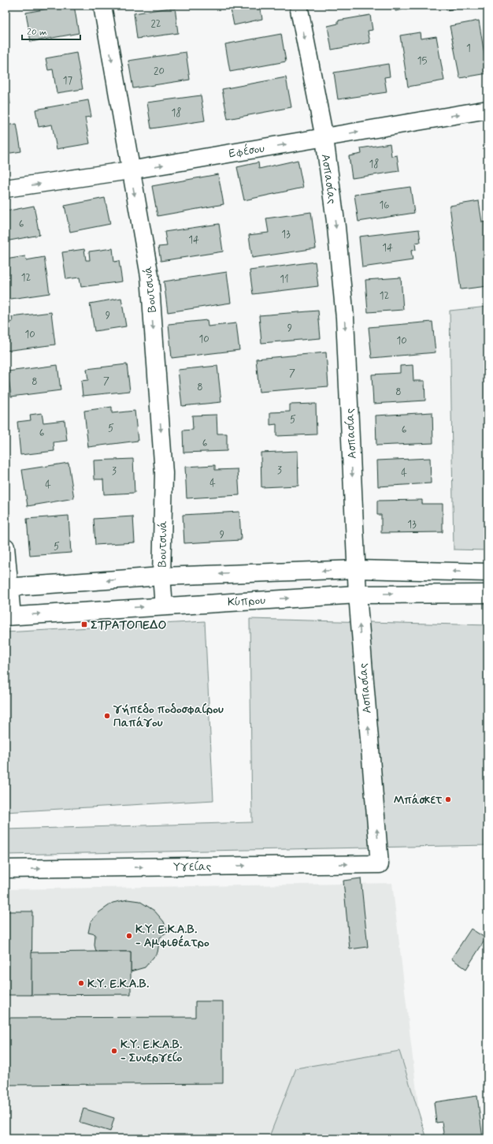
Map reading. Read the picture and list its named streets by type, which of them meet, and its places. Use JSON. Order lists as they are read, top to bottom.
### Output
{
  "streets": {
    "street": [
      "Εφέσου",
      "Ασπασίας",
      "Βουτσινά",
      "Κύπρου",
      "Υγείας"
    ]
  },
  "crossings": [
    ["Εφέσου", "Ασπασίας"],
    ["Εφέσου", "Βουτσινά"],
    ["Ασπασίας", "Κύπρου"],
    ["Ασπασίας", "Υγείας"],
    ["Βουτσινά", "Κύπρου"]
  ],
  "one_way": ["Εφέσου", "Βουτσινά", "Υγείας"],
  "places": {
    "transit": ["ΣΤΡΑΤΟΠΕΔΟ"],
    "other": [
      "γήπεδο ποδοσφαίρου Παπάγου",
      "Μπάσκετ",
      "Κ.Υ. Ε.Κ.Α.Β. - Αμφιθέατρο",
      "Κ.Υ. Ε.Κ.Α.Β.",
      "Κ.Υ. Ε.Κ.Α.Β. - Συνεργείο"
    ]
  },
  "house_numbers": [
    "22",
    "1",
    "15",
    "20",
    "17",
    "18",
    "18",
    "16",
    "6",
    "13",
    "14",
    "14",
    "12",
    "11",
    "12",
    "9",
    "9",
    "10",
    "10",
    "10",
    "7",
    "7",
    "8",
    "8",
    "8",
    "5",
    "5",
    "6",
    "6",
    "6",
    "3",
    "3",
    "4",
    "4",
    "4",
    "13",
    "9",
    "5"
  ],
  "scale_bar": "20 m"
}
